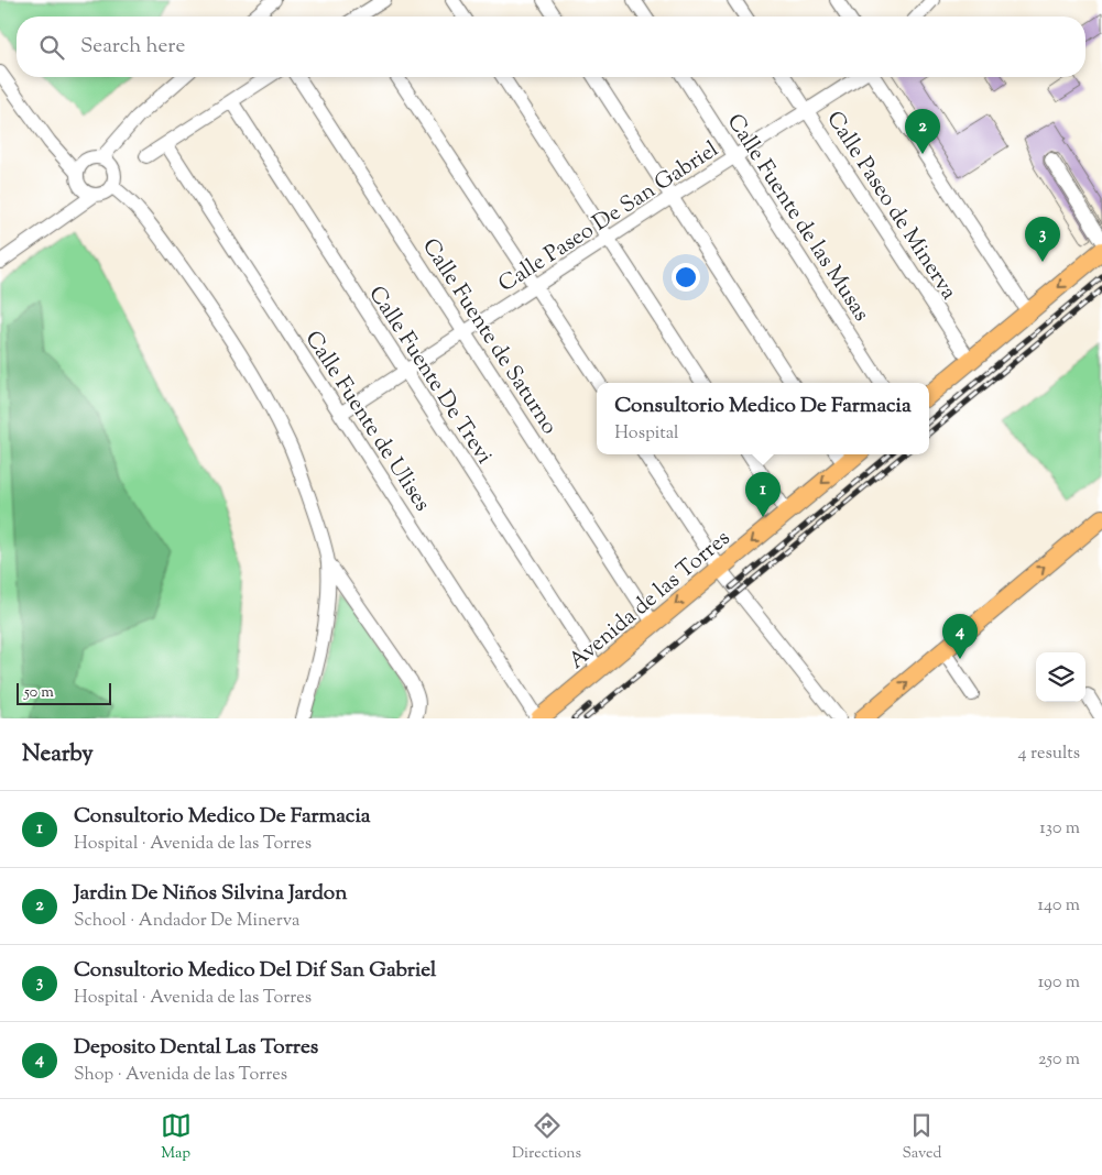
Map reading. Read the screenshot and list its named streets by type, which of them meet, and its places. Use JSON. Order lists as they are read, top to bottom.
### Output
{
  "streets": {
    "main road": ["Avenida de las Torres"],
    "street": [
      "Calle Paseo de Minerva",
      "Calle Paseo De San Gabriel",
      "Calle Fuente de las Musas",
      "Calle Fuente de Saturno",
      "Calle Fuente De Trevi",
      "Calle Fuente de Ulises"
    ]
  },
  "crossings": [
    ["Calle Paseo de Minerva", "Calle Paseo De San Gabriel"],
    ["Calle Paseo De San Gabriel", "Calle Fuente de las Musas"],
    ["Calle Paseo De San Gabriel", "Calle Fuente de Saturno"],
    ["Calle Paseo De San Gabriel", "Calle Fuente De Trevi"],
    ["Calle Paseo De San Gabriel", "Calle Fuente de Ulises"],
    ["Calle Fuente de Saturno", "Avenida de las Torres"],
    ["Calle Fuente De Trevi", "Avenida de las Torres"],
    ["Calle Fuente de Ulises", "Avenida de las Torres"]
  ],
  "one_way": ["Avenida de las Torres"],
  "scale_bar": "50 m",
  "page": {
    "search": "Search here",
    "pins": [
      "2",
      "3",
      "1",
      "4"
    ],
    "popup": ["Consultorio Medico De Farmacia", "Hospital"],
    "scale": "50 m",
    "heading": ["Nearby", "4 results"],
    "list": [
      {
        "mark": "1",
        "name": "Consultorio Medico De Farmacia",
        "note": "Hospital · Avenida de las Torres",
        "value": "130 m"
      },
      {
        "mark": "2",
        "name": "Jardin De Niños Silvina Jardon",
        "note": "School · Andador De Minerva",
        "value": "140 m"
      },
      {
        "mark": "3",
        "name": "Consultorio Medico Del Dif San Gabriel",
        "note": "Hospital · Avenida de las Torres",
        "value": "190 m"
      },
      {
        "mark": "4",
        "name": "Deposito Dental Las Torres",
        "note": "Shop · Avenida de las Torres",
        "value": "250 m"
      }
    ],
    "nav": ["Map", "Directions", "Saved"]
  }
}
